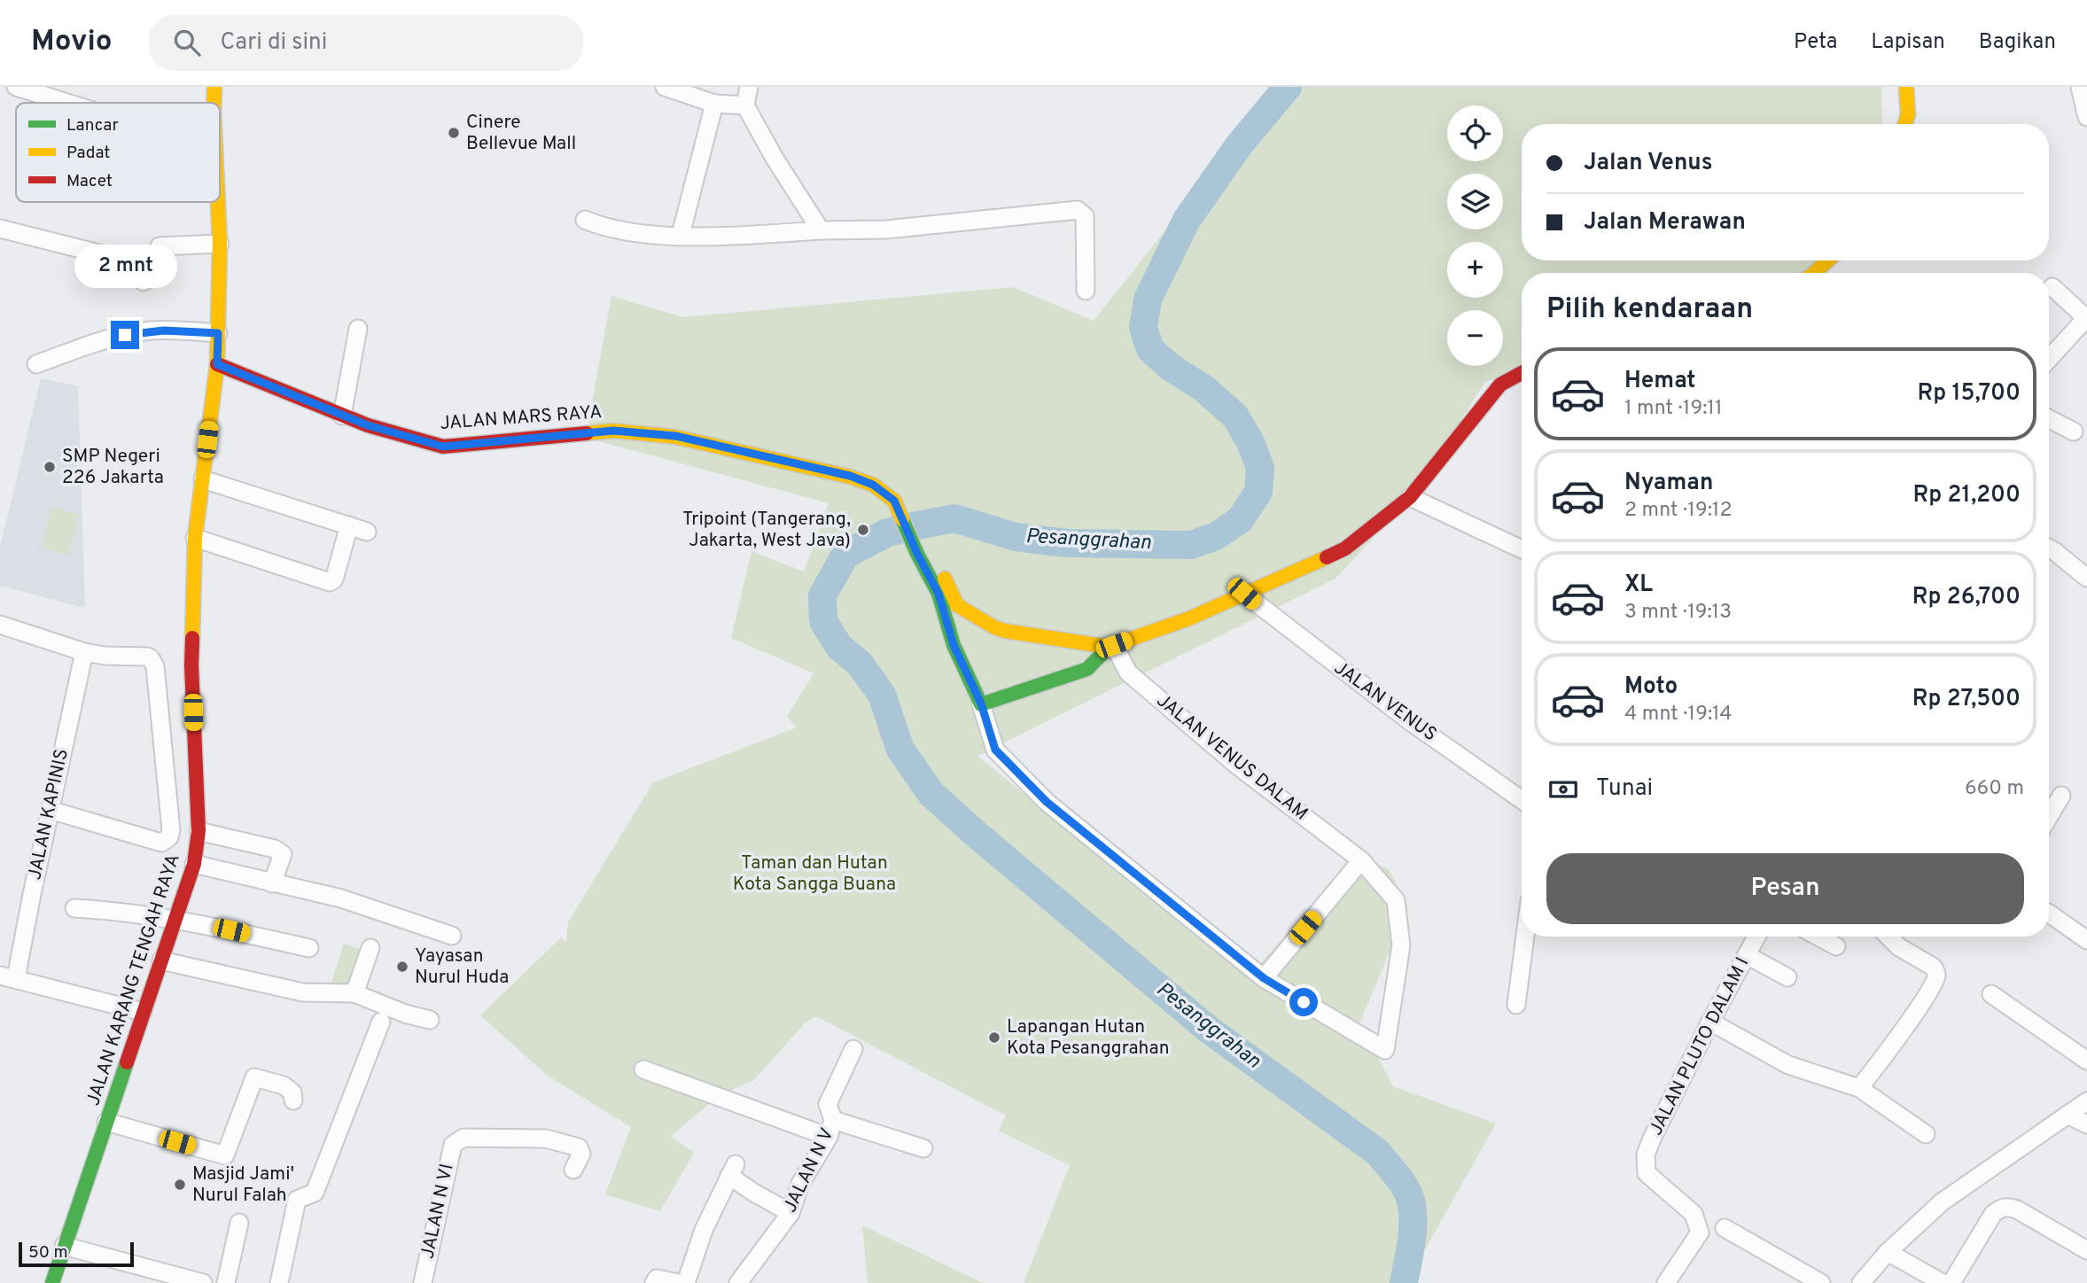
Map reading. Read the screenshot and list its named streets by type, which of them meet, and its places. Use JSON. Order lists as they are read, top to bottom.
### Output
{
  "streets": {
    "street": [
      "JALAN MARS RAYA",
      "JALAN VENUS",
      "JALAN VENUS DALAM",
      "JALAN KAPINIS",
      "JALAN KARANG TENGAH RAYA",
      "JALAN PLUTO DALAM I",
      "JALAN N V",
      "JALAN N VI"
    ]
  },
  "crossings": [
    ["JALAN MARS RAYA", "JALAN KARANG TENGAH RAYA"]
  ],
  "water": ["Pesanggrahan"],
  "parks": ["Taman dan Hutan Kota Sangga Buana"],
  "places": [
    "Cinere Bellevue Mall",
    "SMP Negeri 226 Jakarta",
    "Tripoint (Tangerang, Jakarta, West Java)",
    "Yayasan Nurul Huda",
    "Lapangan Hutan Kota Pesanggrahan",
    "Masjid Jami' Nurul Falah"
  ],
  "legend": ["Lancar", "Padat", "Macet"],
  "scale_bar": "50 m",
  "page": {
    "header": "Movio",
    "search": "Cari di sini",
    "nav": ["Peta", "Lapisan", "Bagikan"],
    "map_buttons": ["+", "−"],
    "banner": ["Jalan Venus", "Jalan Merawan"],
    "bubble": "2 mnt",
    "heading": "Pilih kendaraan",
    "list": [
      {
        "name": "Hemat",
        "note": "1 mnt · 19:11",
        "value": "Rp 15,700"
      },
      {
        "name": "Nyaman",
        "note": "2 mnt · 19:12",
        "value": "Rp 21,200"
      },
      {
        "name": "XL",
        "note": "3 mnt · 19:13",
        "value": "Rp 26,700"
      },
      {
        "name": "Moto",
        "note": "4 mnt · 19:14",
        "value": "Rp 27,500"
      }
    ],
    "pay": ["Tunai", "660 m"],
    "buttons": "Pesan",
    "scale": "50 m"
  }
}
